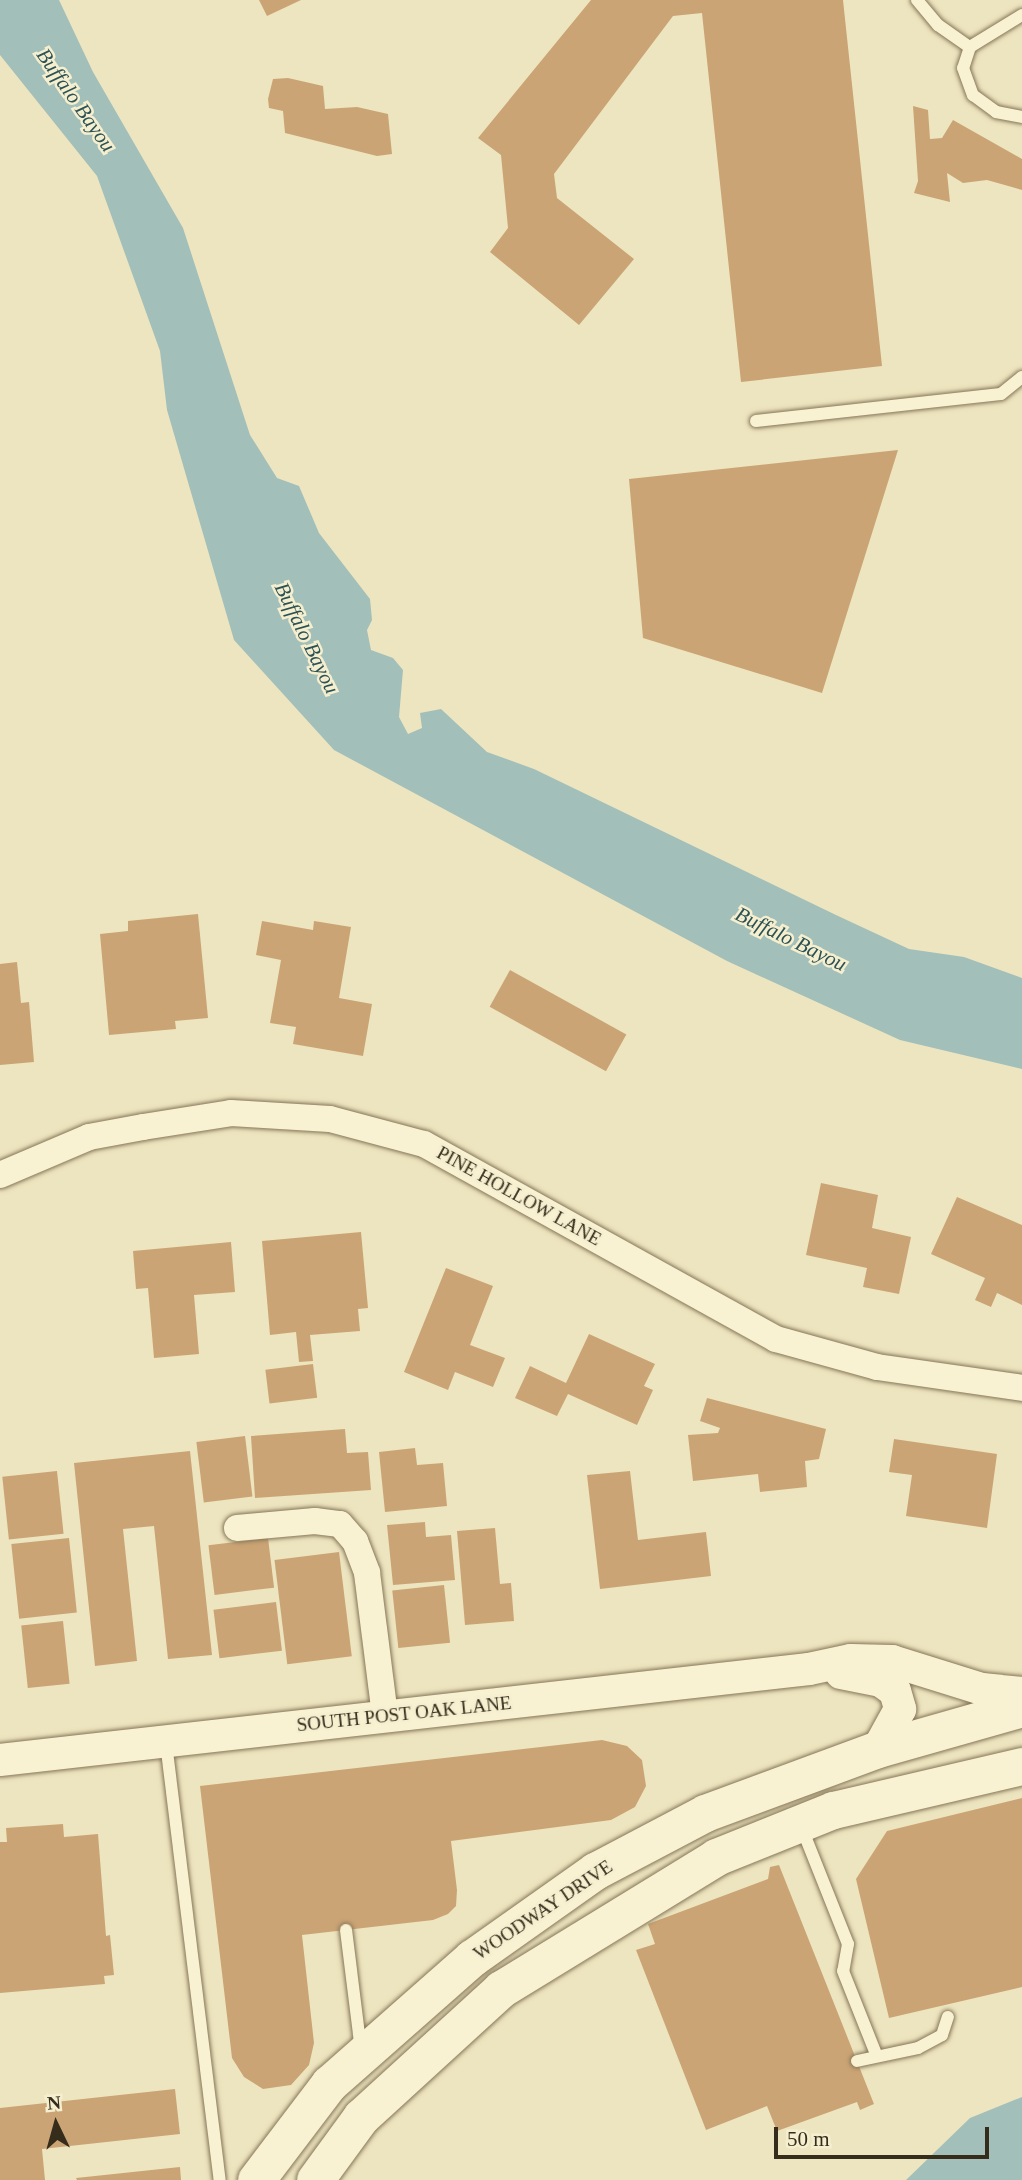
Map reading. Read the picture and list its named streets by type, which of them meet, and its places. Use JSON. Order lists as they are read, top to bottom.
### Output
{
  "streets": {
    "main road": ["WOODWAY DRIVE"],
    "street": ["PINE HOLLOW LANE", "SOUTH POST OAK LANE"]
  },
  "crossings": [
    ["SOUTH POST OAK LANE", "WOODWAY DRIVE"]
  ],
  "water": ["Buffalo Bayou"],
  "scale_bar": "50 m",
  "north": "top"
}
